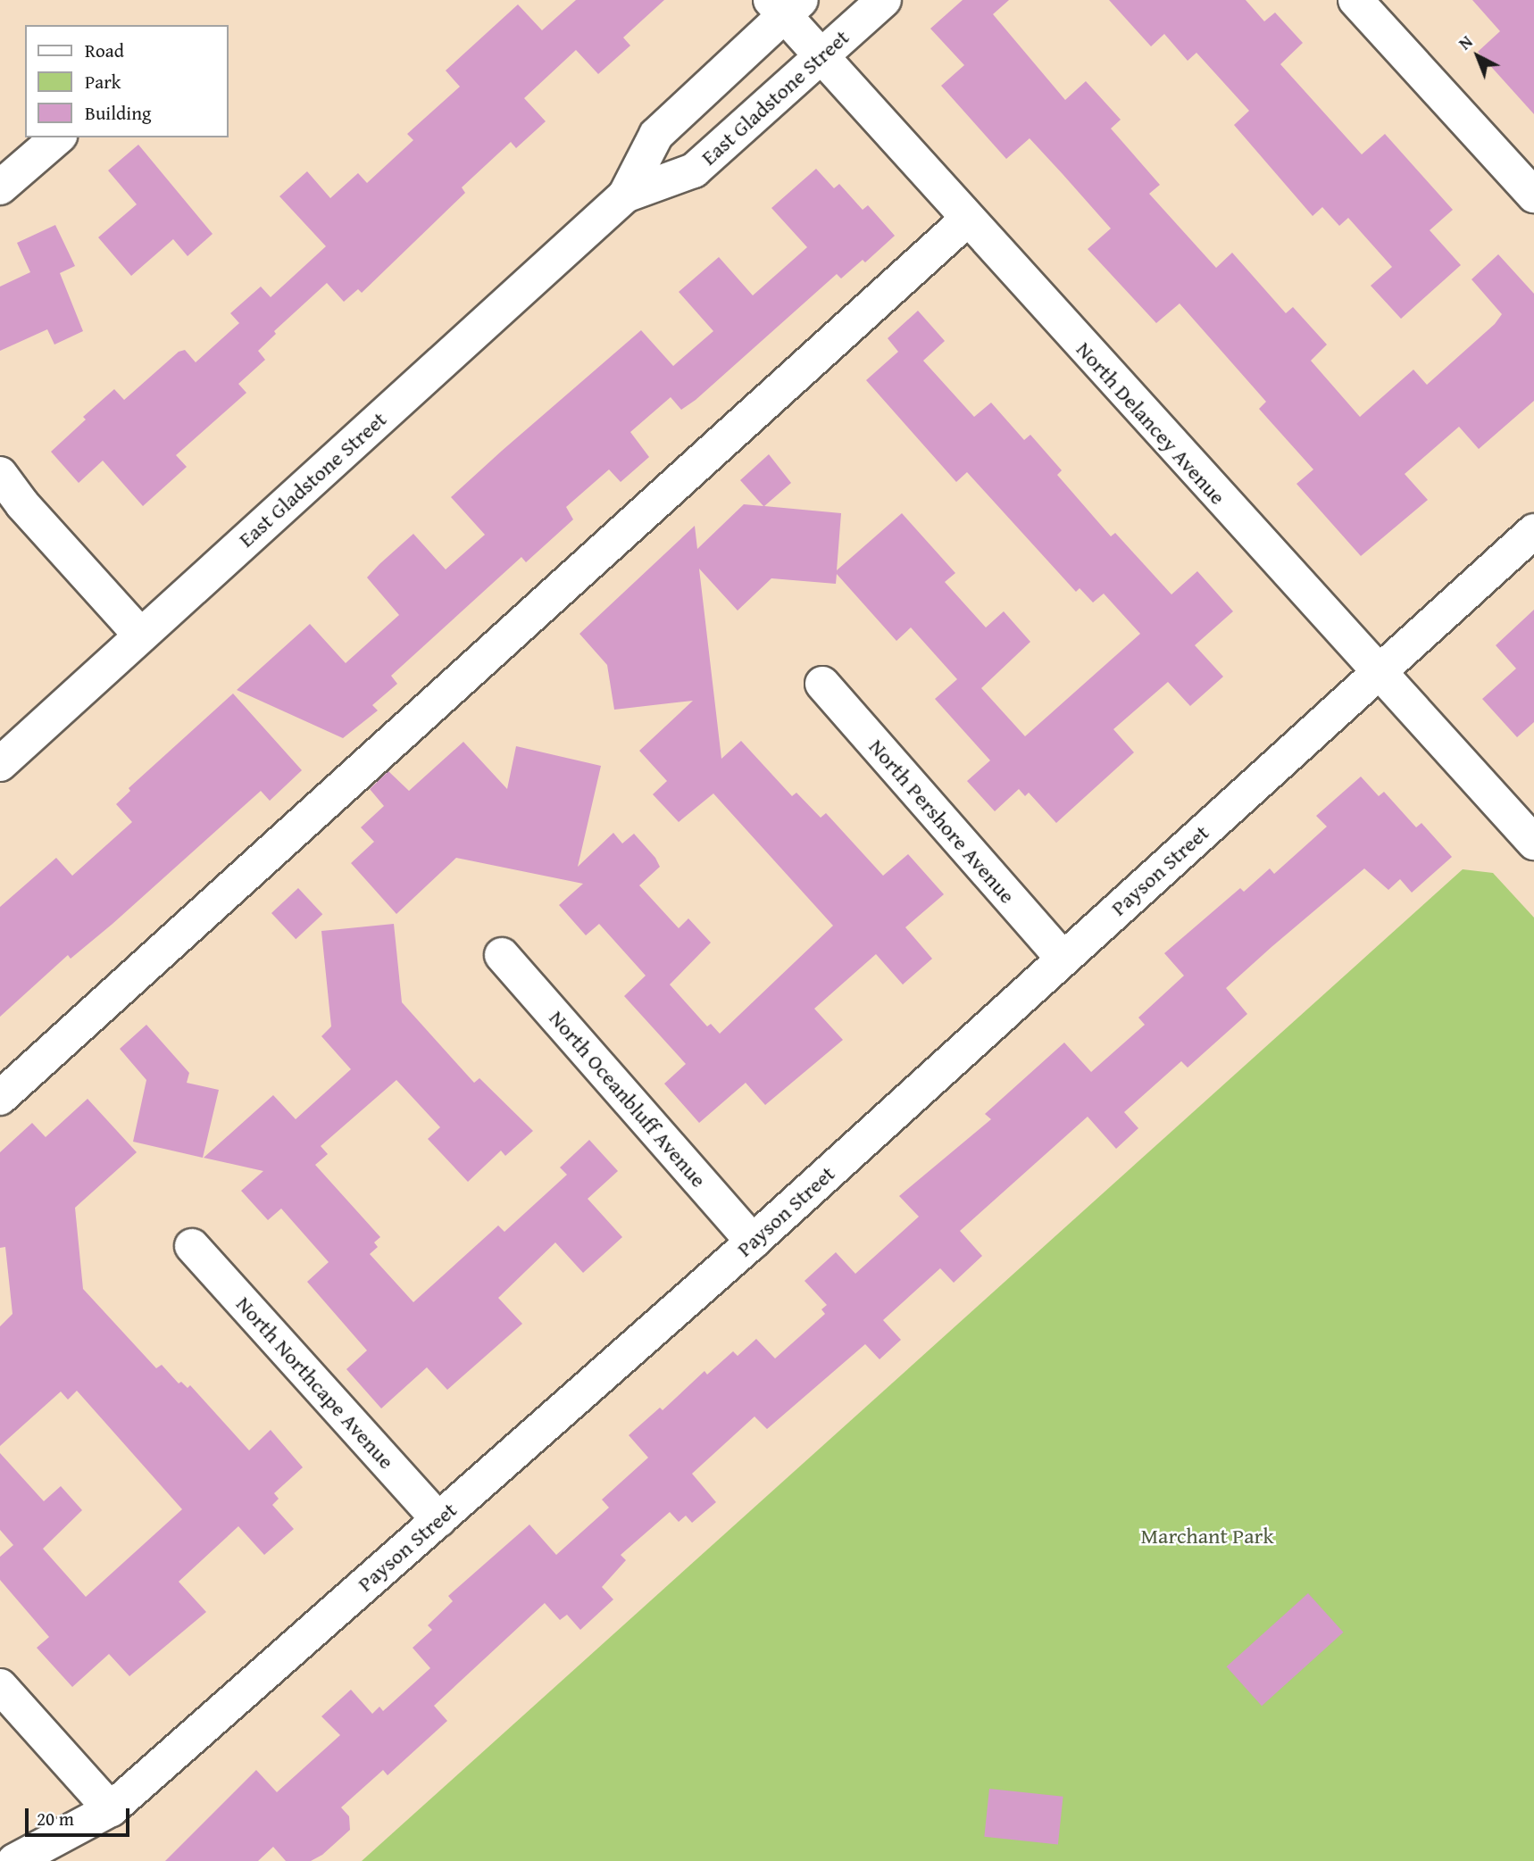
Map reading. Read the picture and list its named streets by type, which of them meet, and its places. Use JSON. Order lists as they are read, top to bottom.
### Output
{
  "streets": {
    "street": [
      "East Gladstone Street",
      "North Delancey Avenue",
      "North Pershore Avenue",
      "Payson Street",
      "North Oceanbluff Avenue",
      "North Northcape Avenue"
    ]
  },
  "crossings": [
    ["East Gladstone Street", "North Delancey Avenue"],
    ["North Delancey Avenue", "Payson Street"],
    ["North Pershore Avenue", "Payson Street"],
    ["Payson Street", "North Oceanbluff Avenue"],
    ["Payson Street", "North Northcape Avenue"]
  ],
  "parks": ["Marchant Park"],
  "legend": ["Road", "Park", "Building"],
  "scale_bar": "20 m",
  "north": "top left"
}
